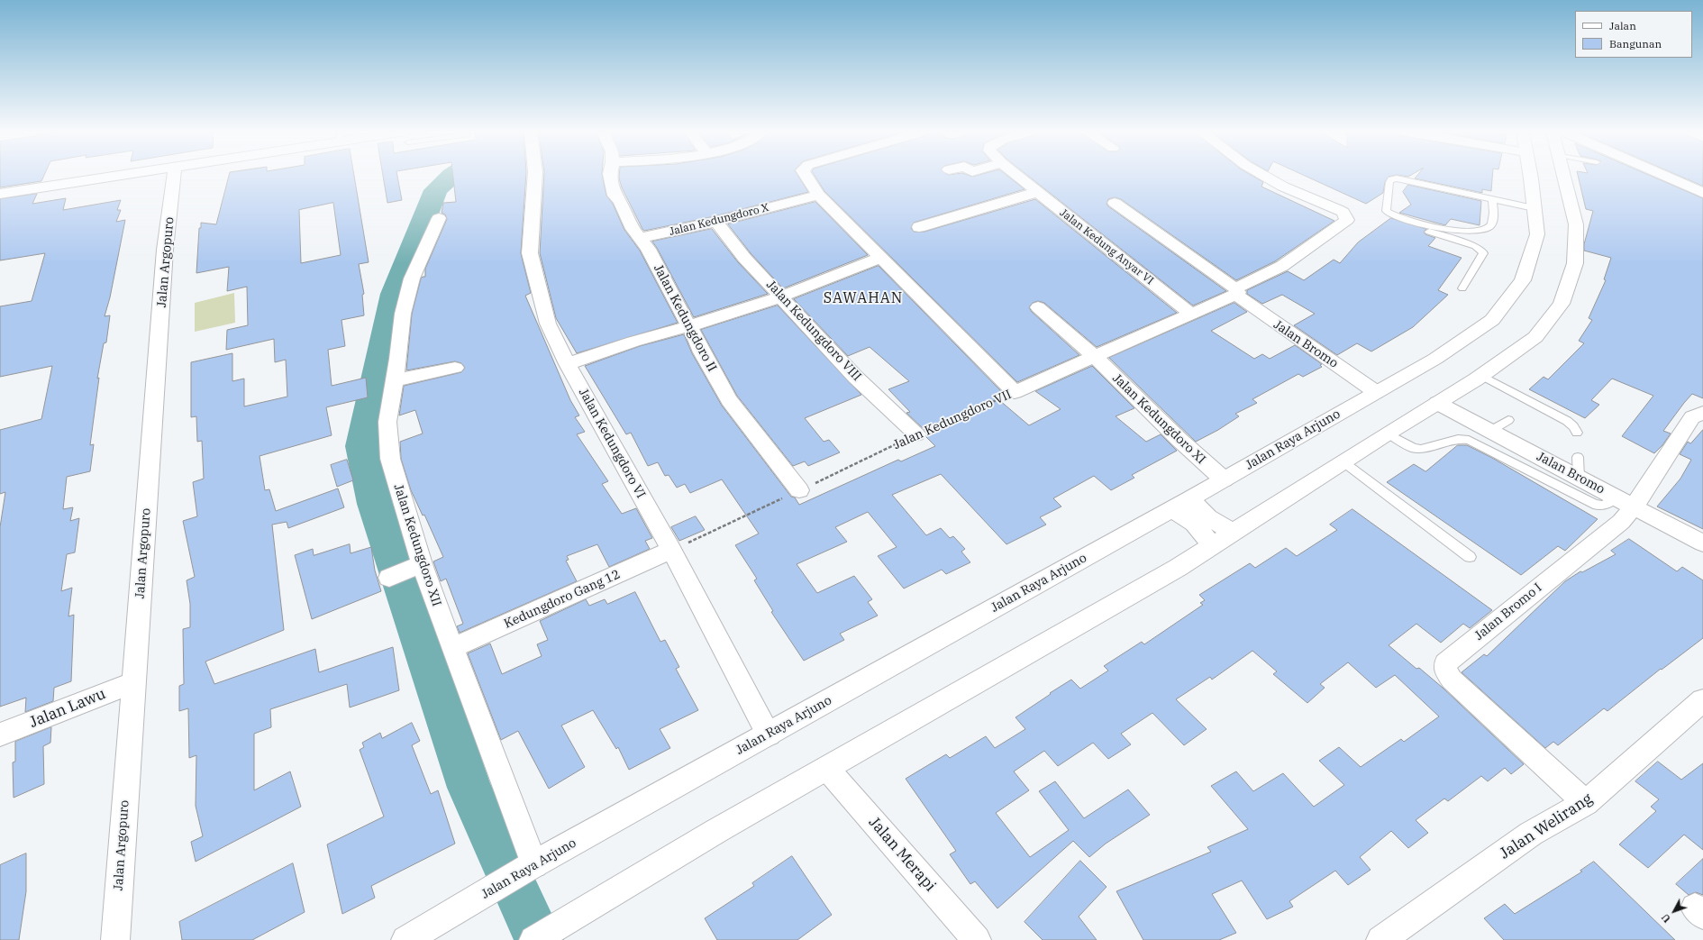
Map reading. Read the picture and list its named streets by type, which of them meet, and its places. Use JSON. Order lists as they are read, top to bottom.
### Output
{
  "streets": {
    "main road": [
      "Jalan Kedungdoro X",
      "Jalan Kedung Anyar VI",
      "Jalan Argopuro",
      "Jalan Kedungdoro II",
      "Jalan Kedungdoro VIII",
      "Jalan Bromo",
      "Jalan Kedungdoro XI",
      "Jalan Kedungdoro VII",
      "Jalan Raya Arjuno",
      "Jalan Kedungdoro VI",
      "Jalan Kedungdoro XII",
      "Kedungdoro Gang 12",
      "Jalan Bromo I",
      "Jalan Lawu",
      "Jalan Welirang",
      "Jalan Merapi"
    ]
  },
  "crossings": [
    ["Jalan Kedungdoro X", "Jalan Kedungdoro II"],
    ["Jalan Kedungdoro X", "Jalan Kedungdoro VIII"],
    ["Jalan Kedung Anyar VI", "Jalan Kedungdoro VII"],
    ["Jalan Argopuro", "Jalan Lawu"],
    ["Jalan Kedungdoro II", "Jalan Kedungdoro VII"],
    ["Jalan Kedungdoro VIII", "Jalan Kedungdoro VII"],
    ["Jalan Bromo", "Jalan Kedungdoro VII"],
    ["Jalan Bromo", "Jalan Raya Arjuno"],
    ["Jalan Bromo", "Jalan Bromo I"],
    ["Jalan Kedungdoro XI", "Jalan Kedungdoro VII"],
    ["Jalan Kedungdoro XI", "Jalan Raya Arjuno"],
    ["Jalan Kedungdoro VII", "Jalan Kedungdoro VI"],
    ["Jalan Kedungdoro VII", "Kedungdoro Gang 12"],
    ["Jalan Raya Arjuno", "Jalan Kedungdoro VI"],
    ["Jalan Raya Arjuno", "Jalan Kedungdoro XII"],
    ["Jalan Kedungdoro VI", "Kedungdoro Gang 12"],
    ["Jalan Kedungdoro XII", "Kedungdoro Gang 12"],
    ["Jalan Bromo I", "Jalan Welirang"]
  ],
  "districts": ["SAWAHAN"],
  "legend": ["Jalan", "Bangunan"],
  "north": "bottom left"
}
